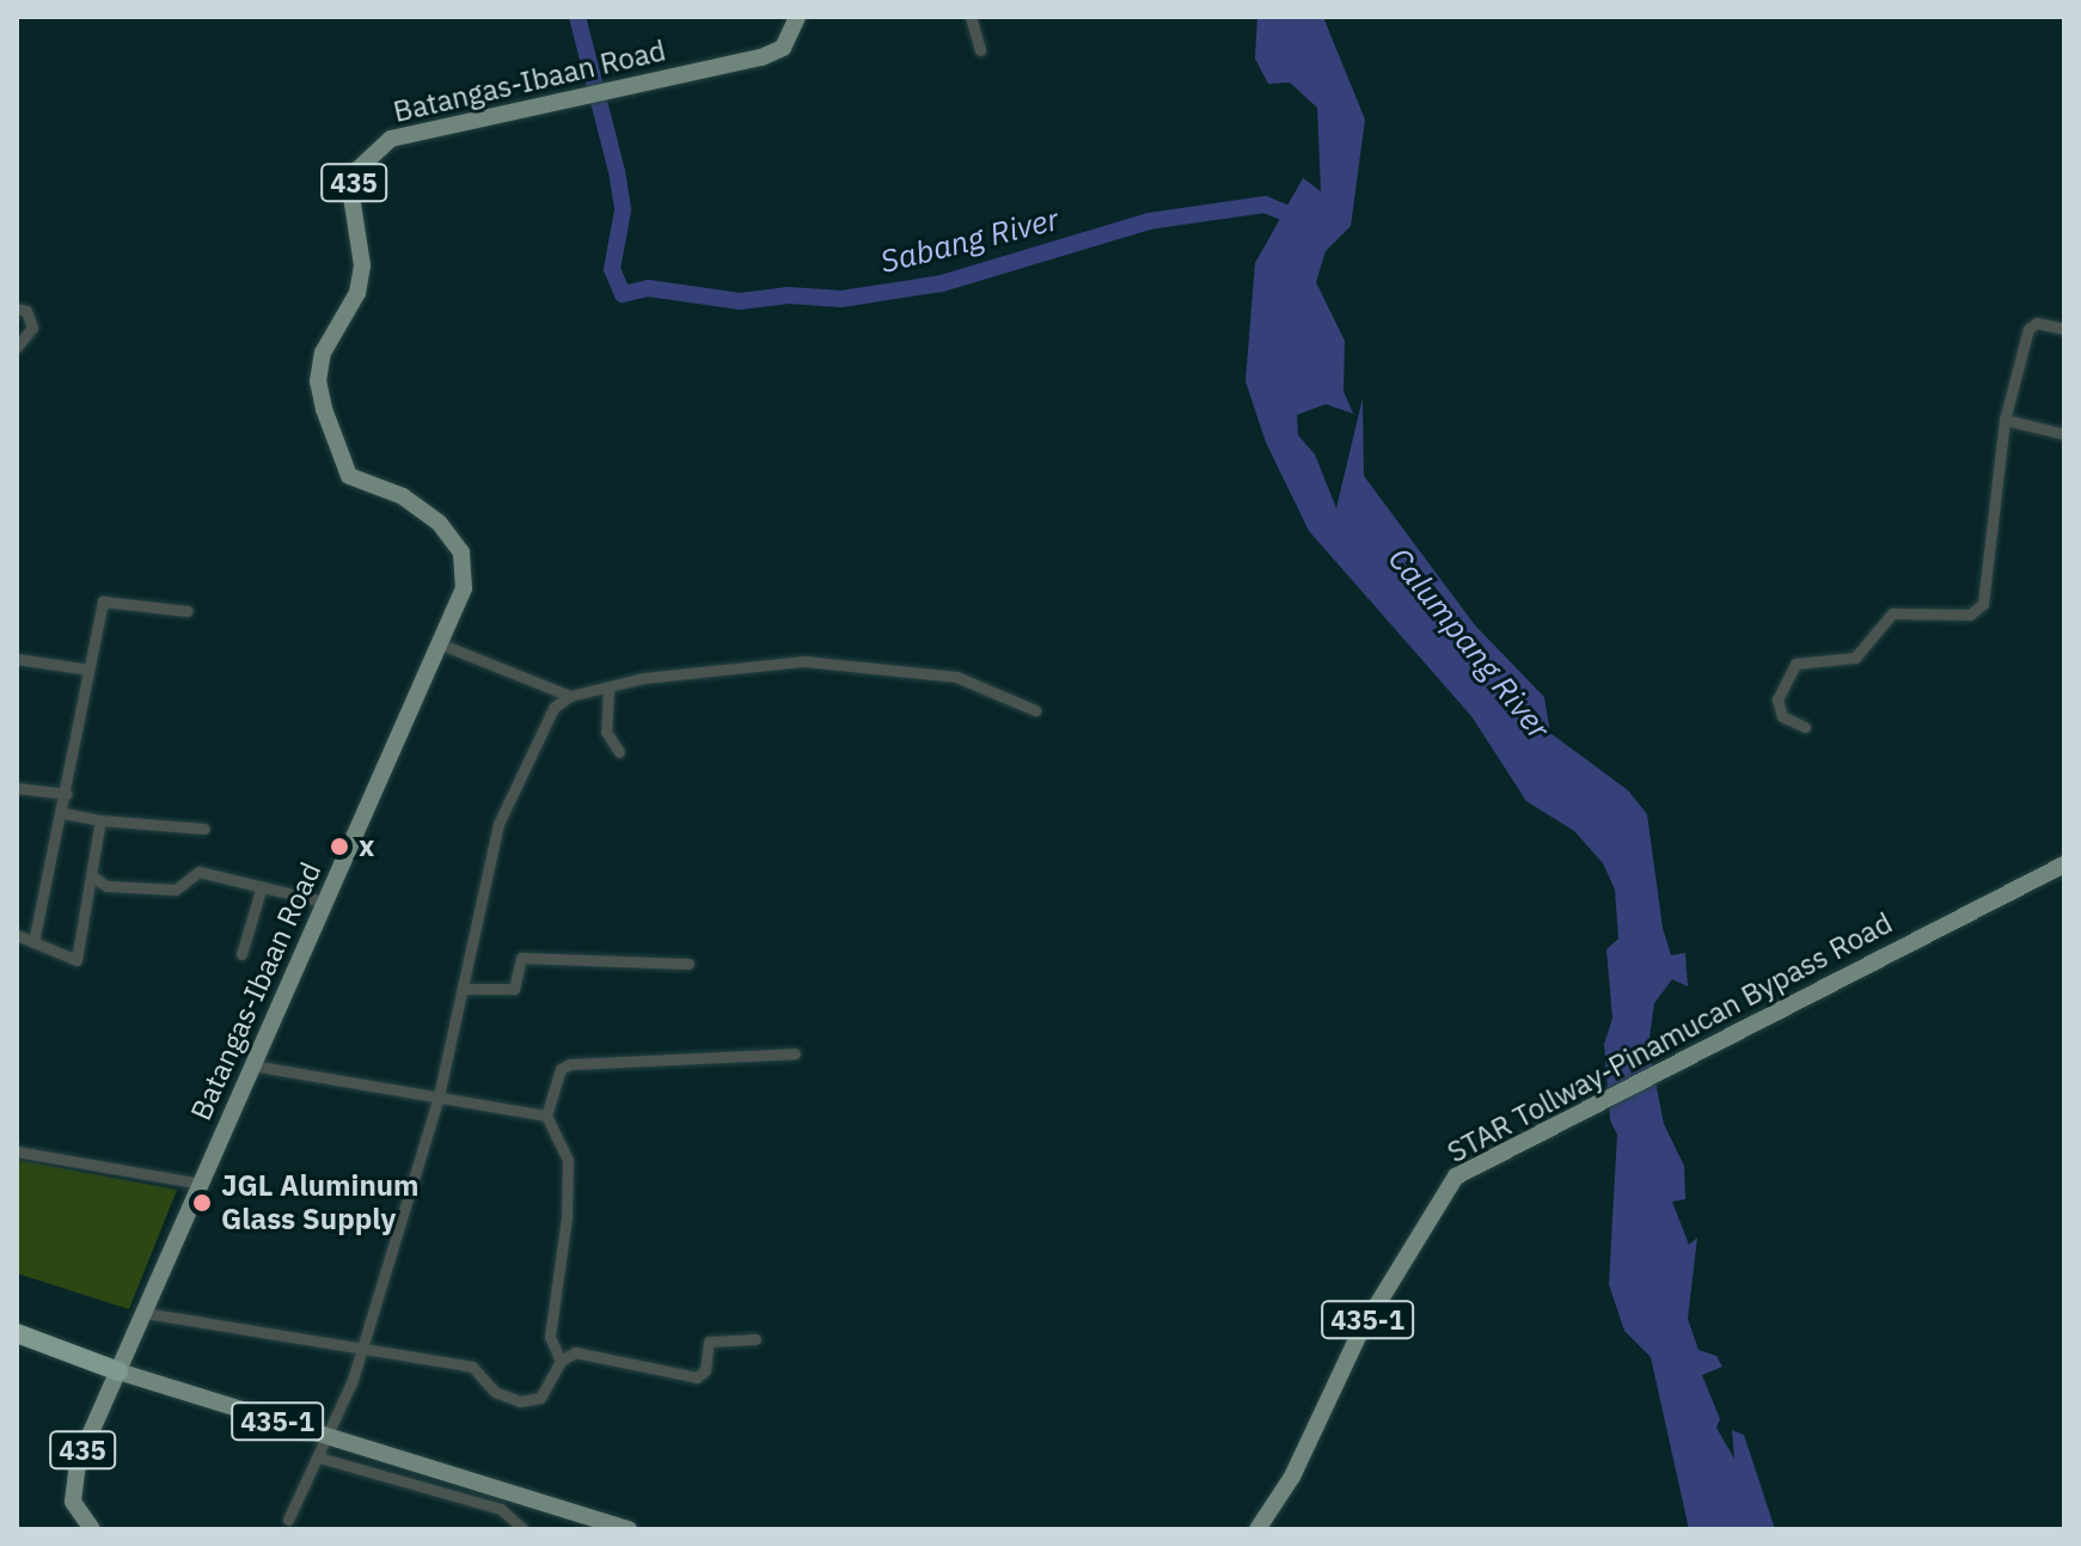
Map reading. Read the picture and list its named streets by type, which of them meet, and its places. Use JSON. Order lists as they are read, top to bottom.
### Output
{
  "streets": {
    "main road": [
      "Batangas-Ibaan Road",
      "435",
      "STAR Tollway-Pinamucan Bypass Road",
      "435-1"
    ]
  },
  "crossings": [
    ["Batangas-Ibaan Road", "435-1"]
  ],
  "water": ["Sabang River", "Calumpang River"],
  "places": ["x", "JGL Aluminum Glass Supply"]
}
